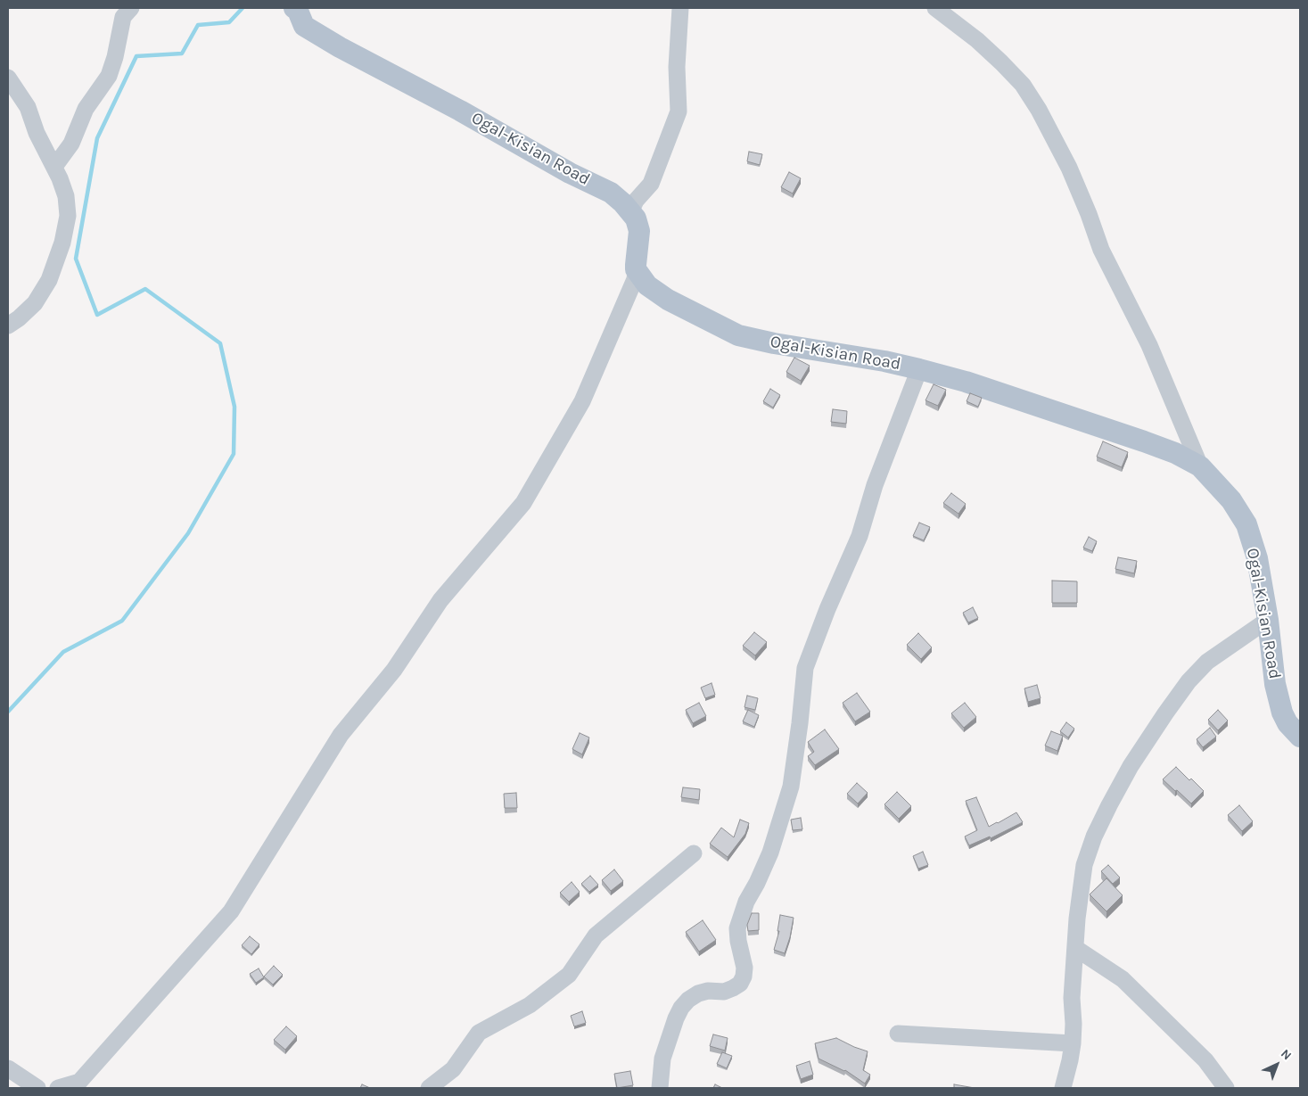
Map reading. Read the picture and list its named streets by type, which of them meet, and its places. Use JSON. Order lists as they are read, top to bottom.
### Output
{
  "streets": {
    "main road": ["Ogal-Kisian Road"]
  },
  "north": "top right"
}
